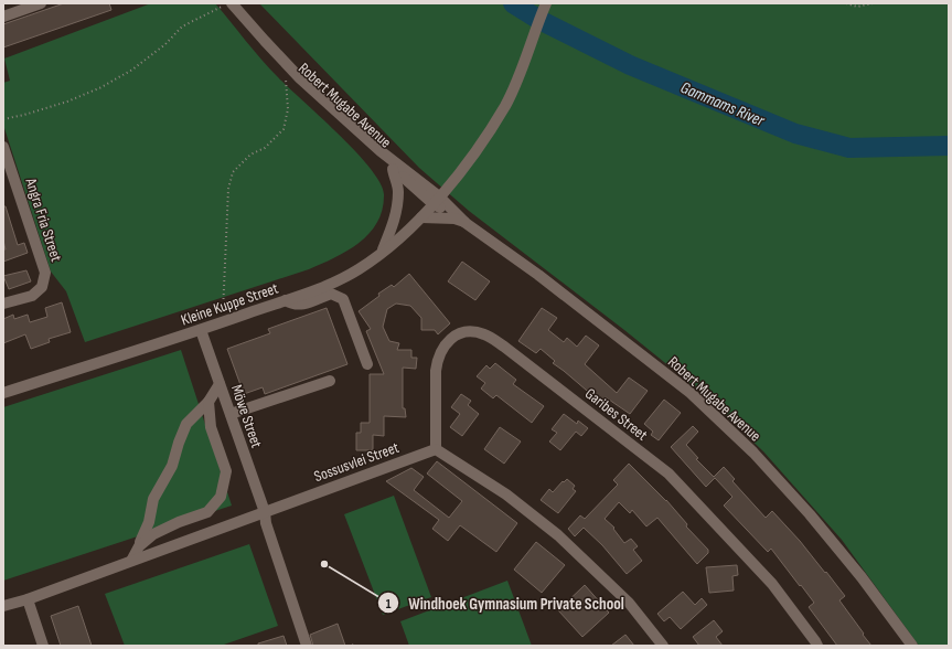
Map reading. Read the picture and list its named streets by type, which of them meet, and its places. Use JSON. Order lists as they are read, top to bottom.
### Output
{
  "streets": {
    "street": [
      "Robert Mugabe Avenue",
      "Angra Fria Street",
      "Kleine Kuppe Street",
      "Garibes Street",
      "Möwe Street",
      "Sossusvlei Street"
    ]
  },
  "crossings": [
    ["Robert Mugabe Avenue", "Kleine Kuppe Street"],
    ["Kleine Kuppe Street", "Möwe Street"],
    ["Garibes Street", "Sossusvlei Street"],
    ["Möwe Street", "Sossusvlei Street"]
  ],
  "water": ["Gammams River"],
  "places": ["Windhoek Gymnasium Private School"]
}
